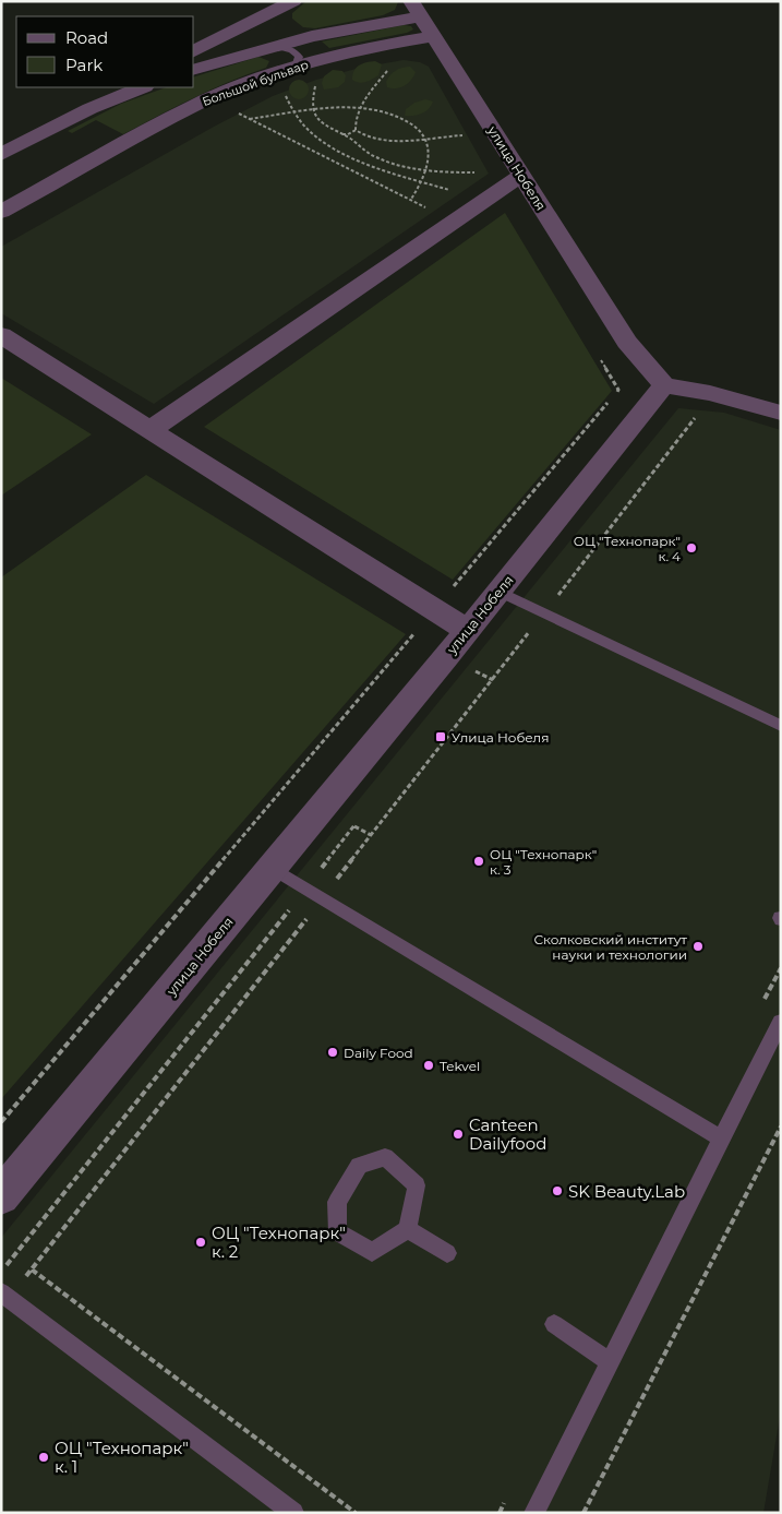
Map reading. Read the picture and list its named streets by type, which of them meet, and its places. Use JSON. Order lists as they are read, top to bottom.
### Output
{
  "streets": {
    "street": ["Большой бульвар", "улица Нобеля"]
  },
  "crossings": [
    ["Большой бульвар", "улица Нобеля"]
  ],
  "places": {
    "other": [
      "ОЦ \"Технопарк\" к. 4",
      "ОЦ \"Технопарк\" к. 3",
      "Сколковский институт науки и технологии",
      "Daily Food",
      "Tekvel",
      "Canteen Dailyfood",
      "SK Beauty.Lab",
      "ОЦ \"Технопарк\" к. 2",
      "ОЦ \"Технопарк\" к. 1"
    ],
    "transit": ["Улица Нобеля"]
  },
  "legend": ["Road", "Park"]
}
